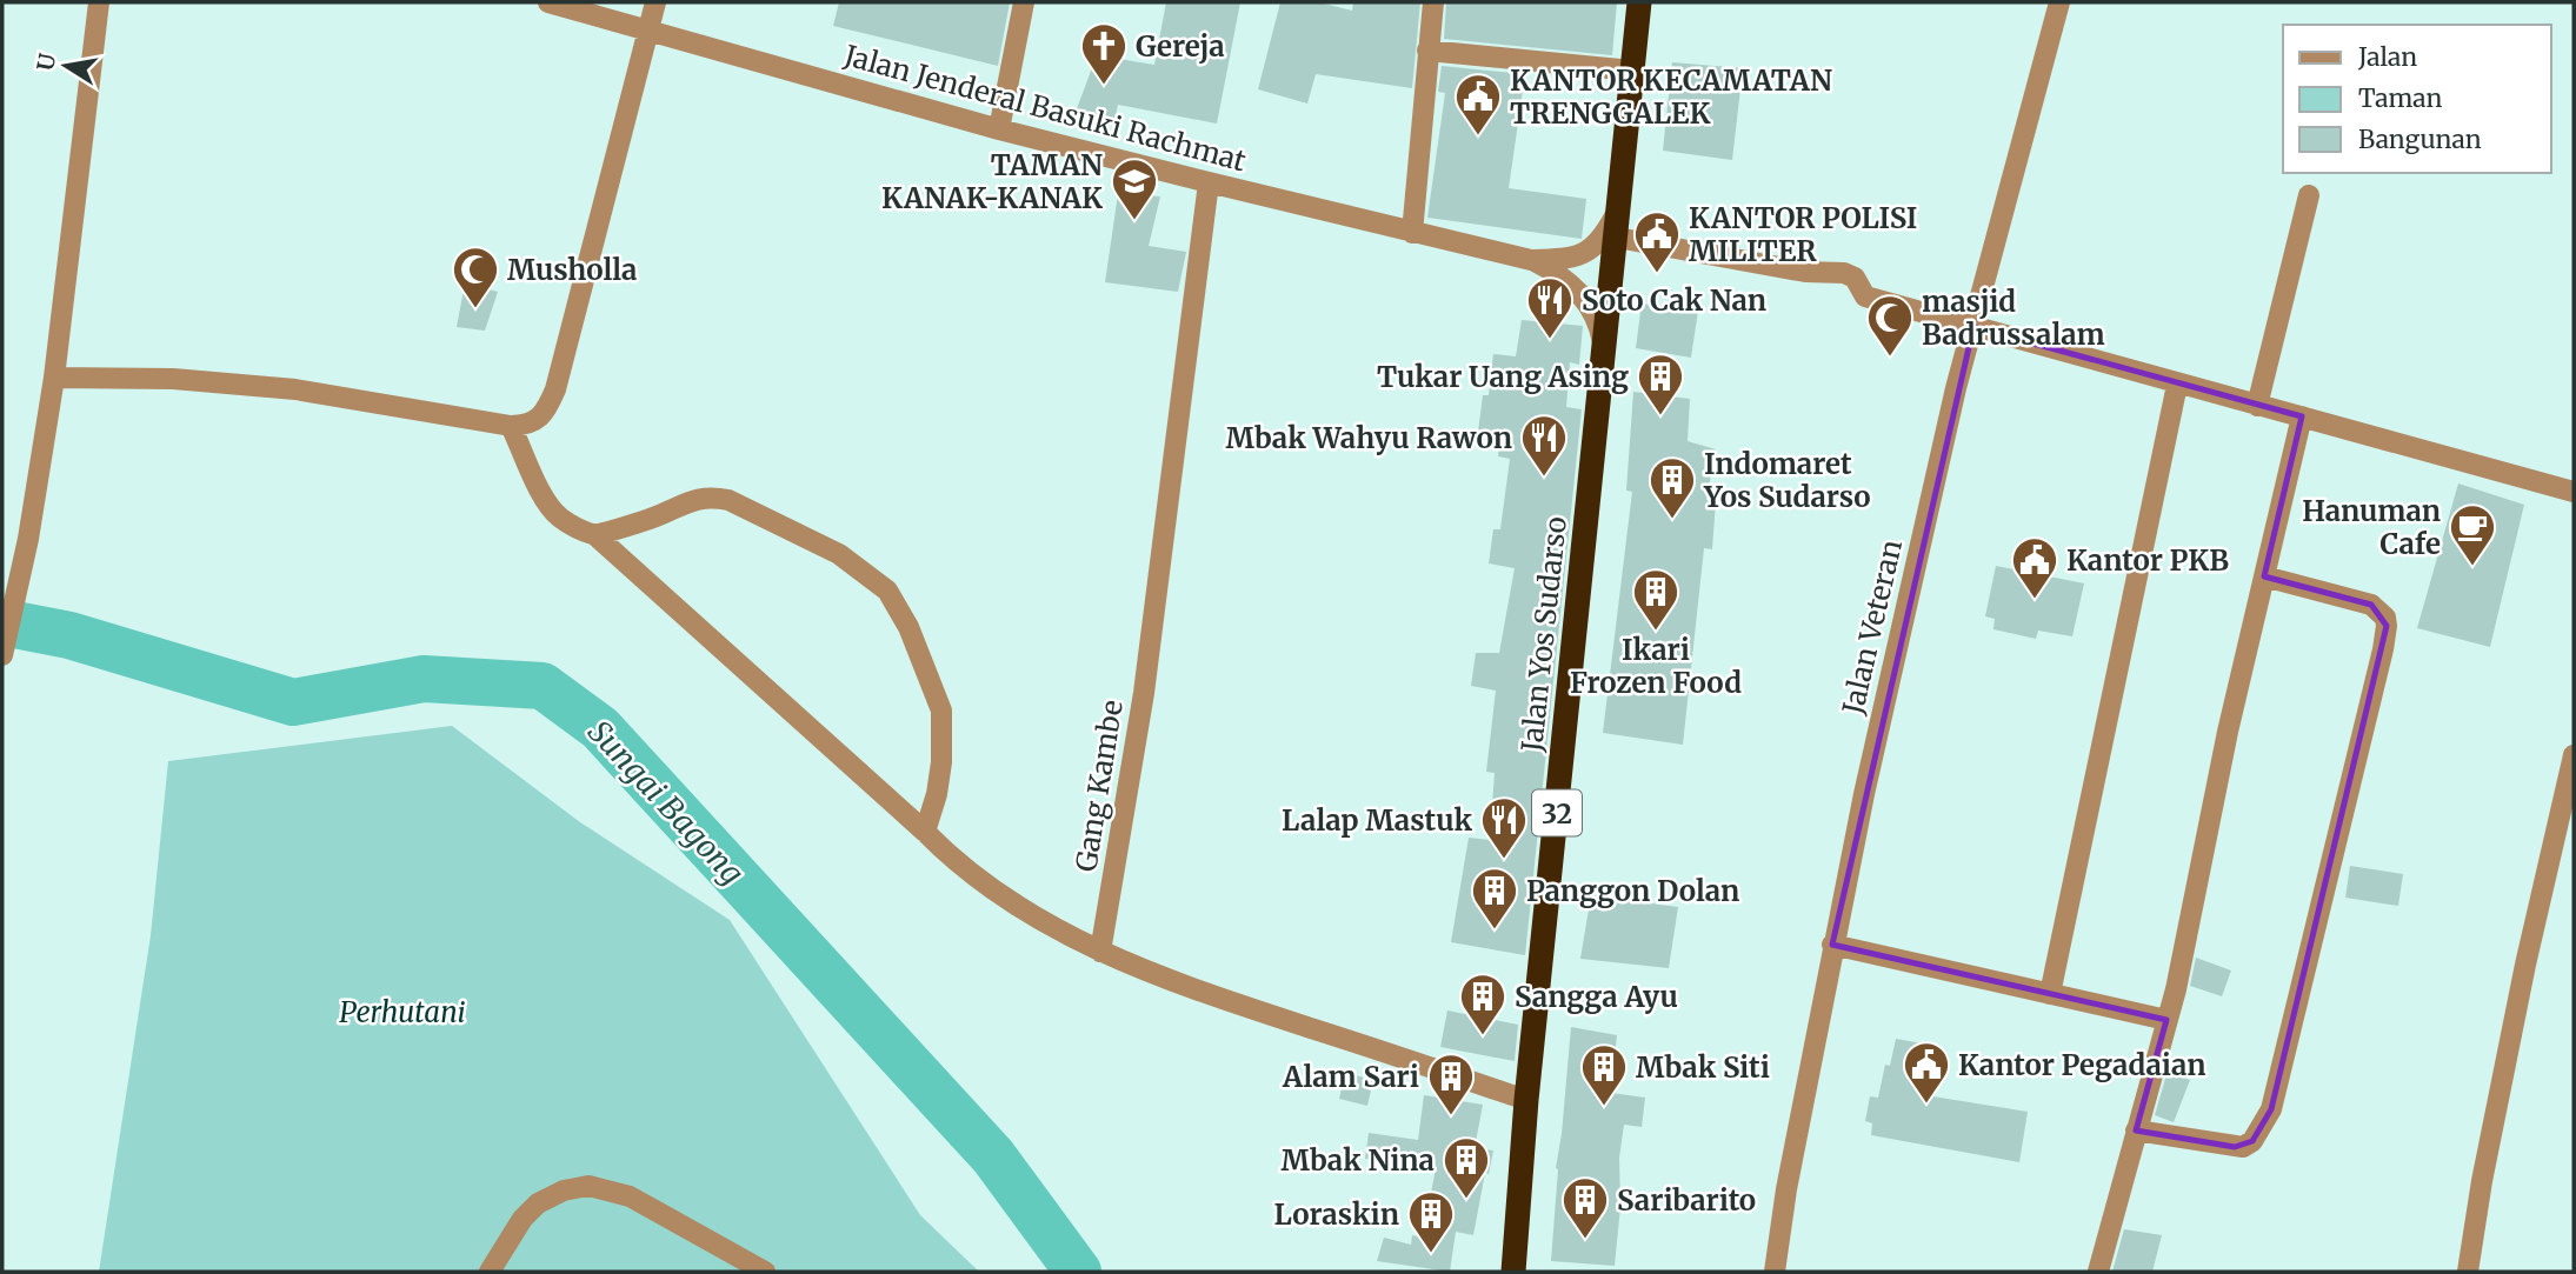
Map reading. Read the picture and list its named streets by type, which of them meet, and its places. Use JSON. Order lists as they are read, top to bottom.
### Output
{
  "streets": {
    "highway": ["Jalan Yos Sudarso", "32"],
    "street": ["Jalan Jenderal Basuki Rachmat", "Jalan Veteran", "Gang Kambe"]
  },
  "crossings": [
    ["Jalan Jenderal Basuki Rachmat", "Gang Kambe"]
  ],
  "water": ["Sungai Bagong"],
  "parks": ["Perhutani"],
  "places": {
    "church": ["Gereja"],
    "public building": [
      "KANTOR KECAMATAN TRENGGALEK",
      "KANTOR POLISI MILITER",
      "Kantor PKB",
      "Kantor Pegadaian"
    ],
    "school or university": ["TAMAN KANAK-KANAK"],
    "mosque": ["Musholla", "masjid Badrussalam"],
    "restaurant": ["Soto Cak Nan", "Mbak Wahyu Rawon", "Lalap Mastuk"],
    "building": [
      "Tukar Uang Asing",
      "Indomaret Yos Sudarso",
      "Ikari Frozen Food",
      "Panggon Dolan",
      "Sangga Ayu",
      "Mbak Siti",
      "Alam Sari",
      "Mbak Nina",
      "Saribarito",
      "Loraskin"
    ],
    "cafe": ["Hanuman Cafe"]
  },
  "legend": ["Jalan", "Taman", "Bangunan"],
  "north": "left"
}
